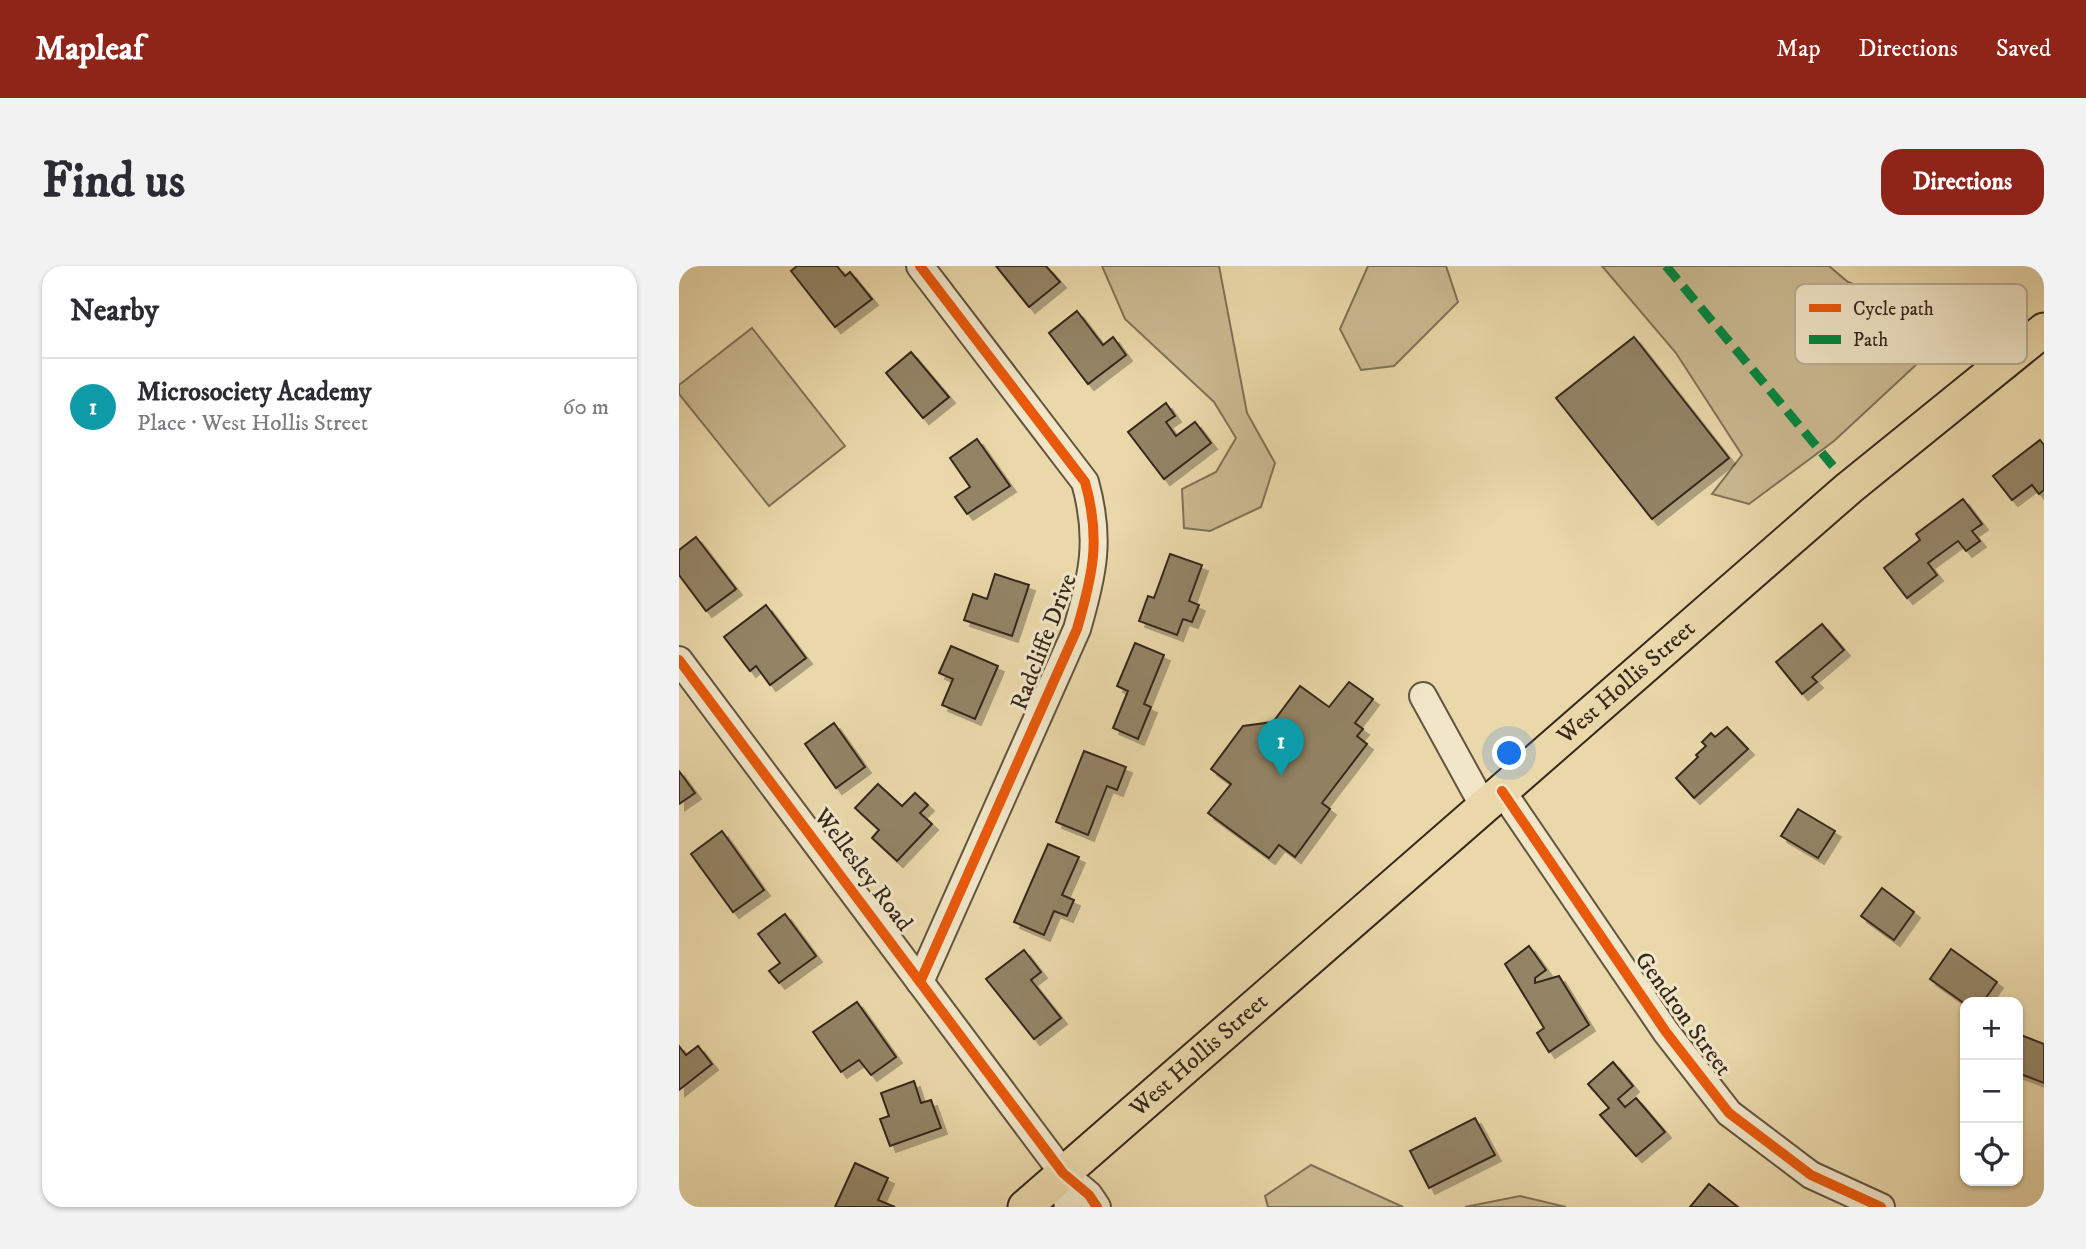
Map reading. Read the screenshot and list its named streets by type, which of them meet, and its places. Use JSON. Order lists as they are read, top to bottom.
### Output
{
  "streets": {
    "main road": ["West Hollis Street"],
    "street": ["Radcliffe Drive", "Wellesley Road", "Gendron Street"]
  },
  "crossings": [
    ["Radcliffe Drive", "Wellesley Road"],
    ["West Hollis Street", "Wellesley Road"],
    ["West Hollis Street", "Gendron Street"]
  ],
  "legend": ["Cycle path", "Path"],
  "page": {
    "header": "Mapleaf",
    "nav": ["Map", "Directions", "Saved"],
    "buttons": "Directions",
    "title": "Find us",
    "heading": "Nearby",
    "list": [
      {
        "mark": "1",
        "name": "Microsociety Academy",
        "note": "Place · West Hollis Street",
        "value": "60 m"
      }
    ],
    "pins": "1",
    "map_buttons": ["+", "−"]
  }
}
